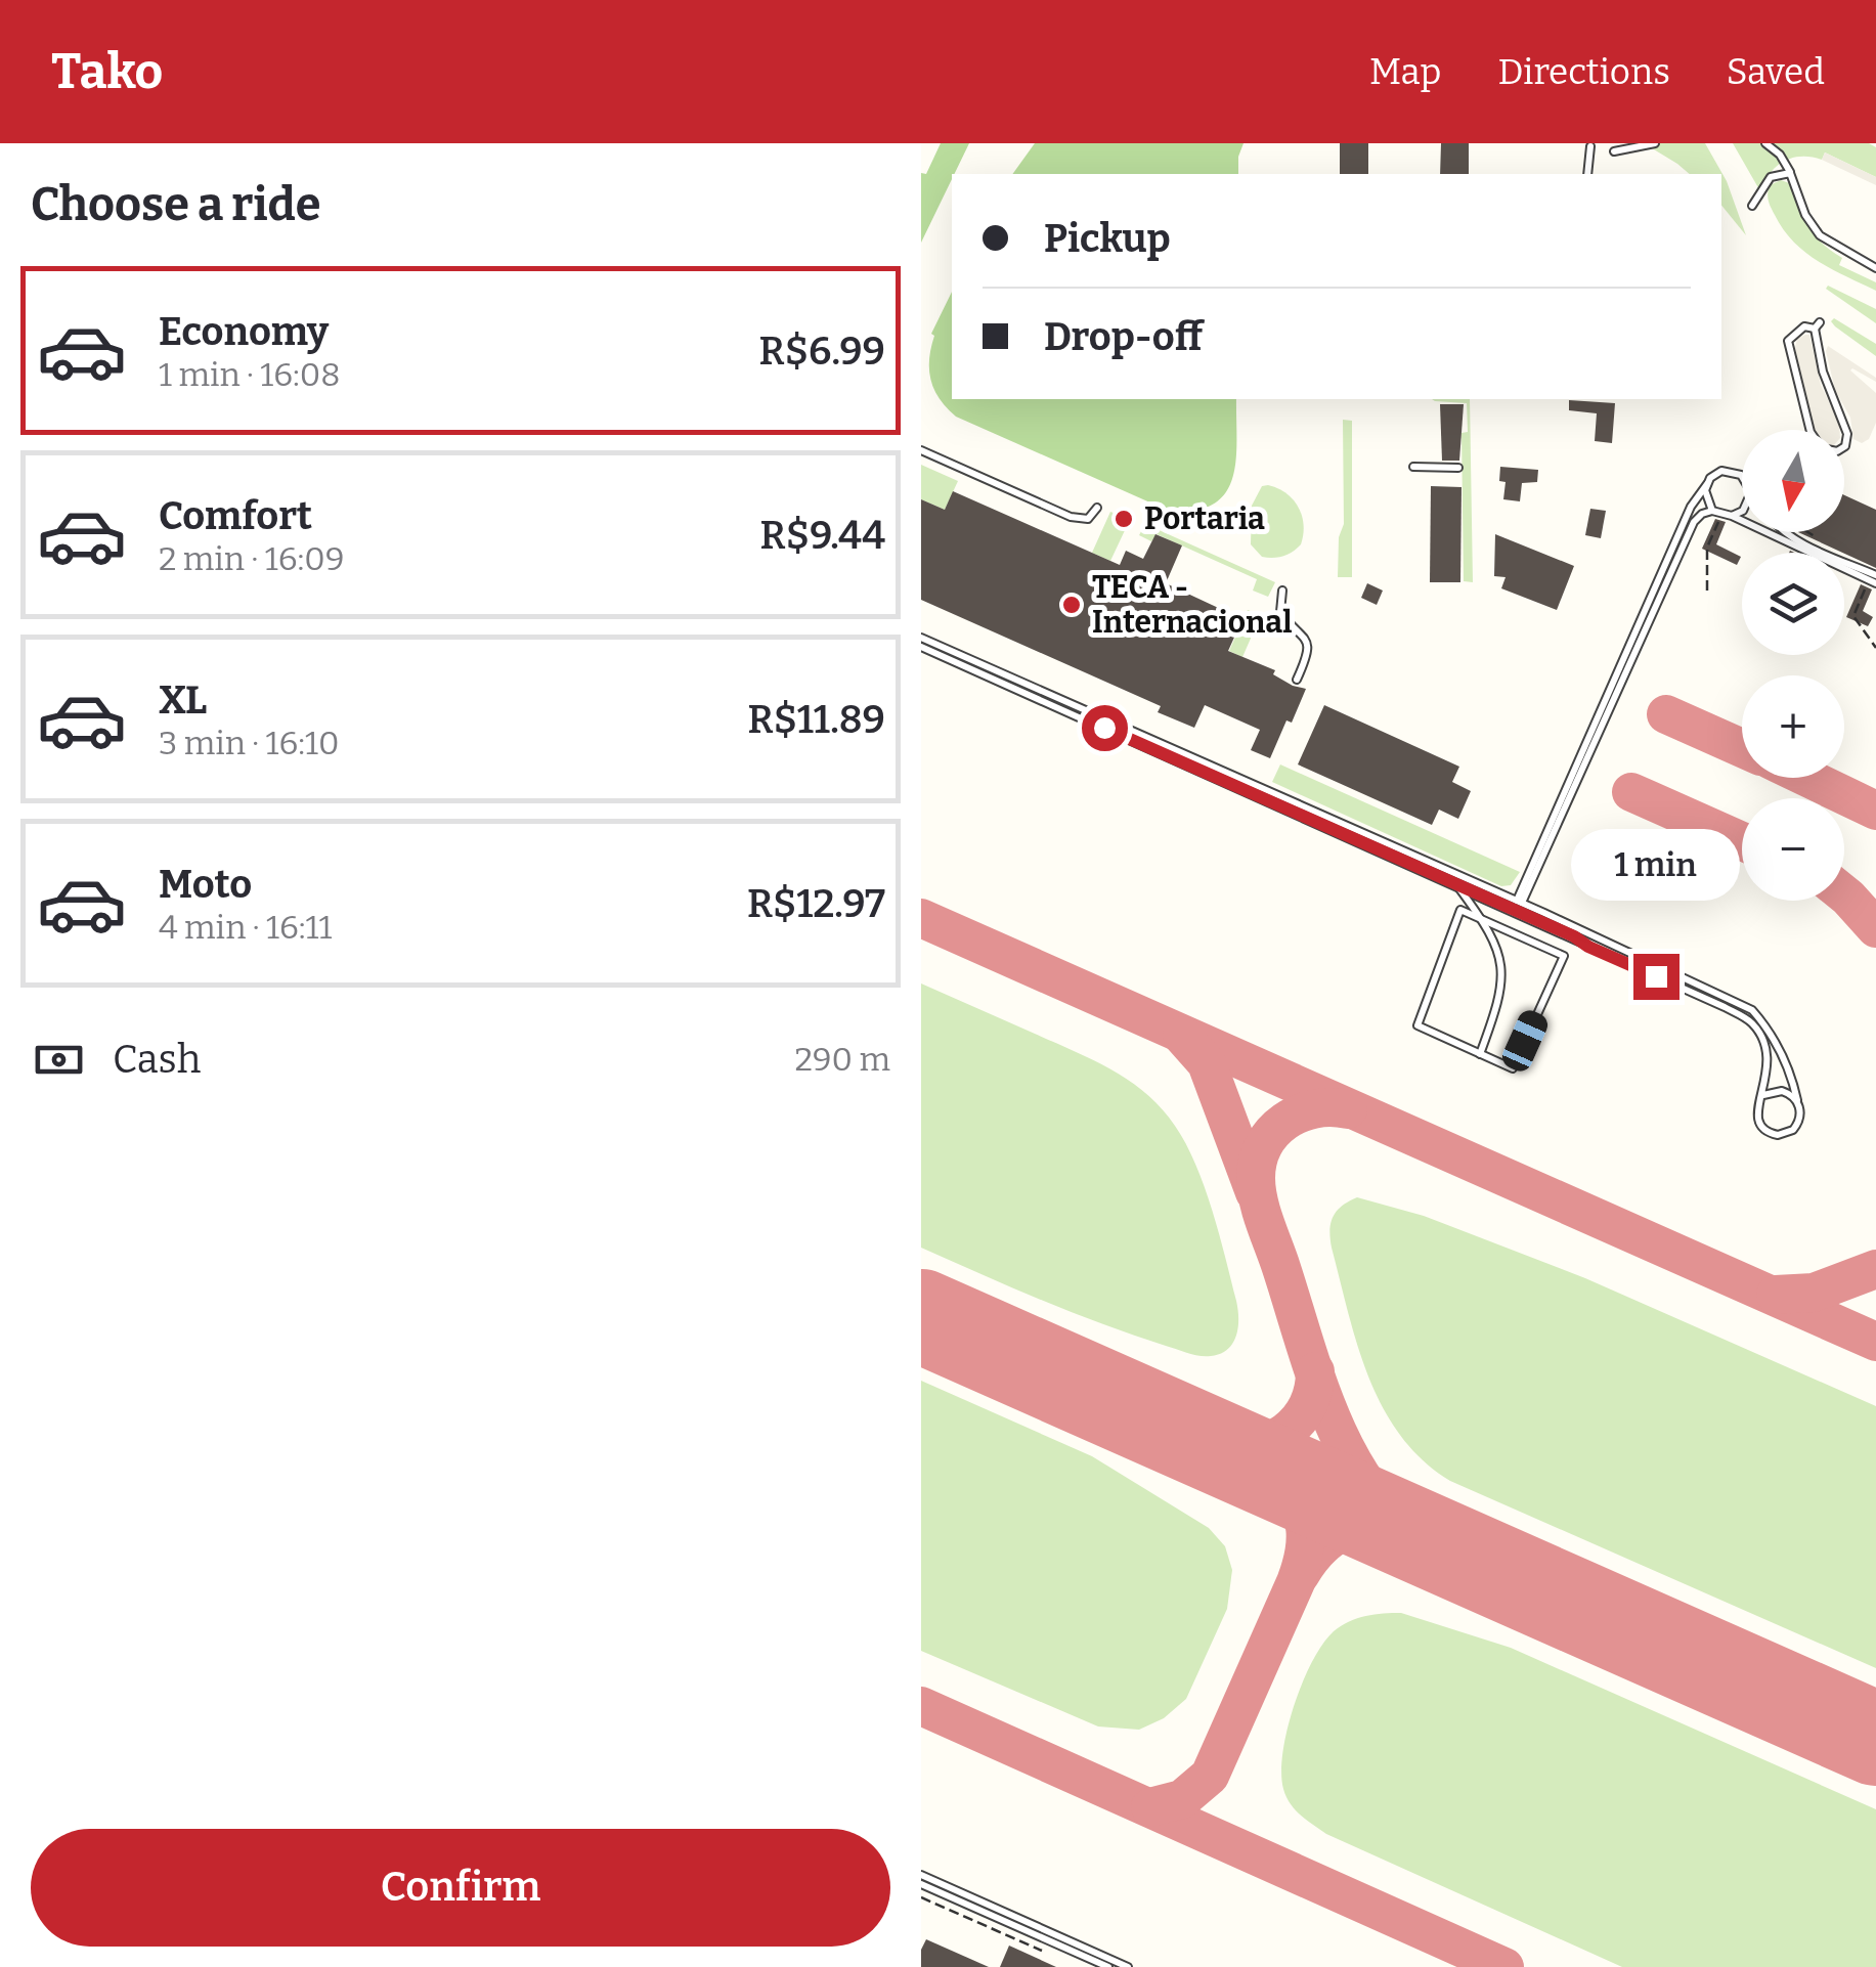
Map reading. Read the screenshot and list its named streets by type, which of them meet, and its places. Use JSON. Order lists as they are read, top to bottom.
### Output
{
  "places": ["Portaria", "TECA - Internacional"],
  "north": "bottom",
  "page": {
    "header": "Tako",
    "nav": ["Map", "Directions", "Saved"],
    "heading": "Choose a ride",
    "banner": ["Pickup", "Drop-off"],
    "list": [
      {
        "name": "Economy",
        "note": "1 min · 16:08",
        "value": "R$6.99"
      },
      {
        "name": "Comfort",
        "note": "2 min · 16:09",
        "value": "R$9.44"
      },
      {
        "name": "XL",
        "note": "3 min · 16:10",
        "value": "R$11.89"
      },
      {
        "name": "Moto",
        "note": "4 min · 16:11",
        "value": "R$12.97"
      }
    ],
    "map_buttons": ["+", "−"],
    "bubble": "1 min",
    "pay": ["Cash", "290 m"],
    "buttons": "Confirm"
  }
}
